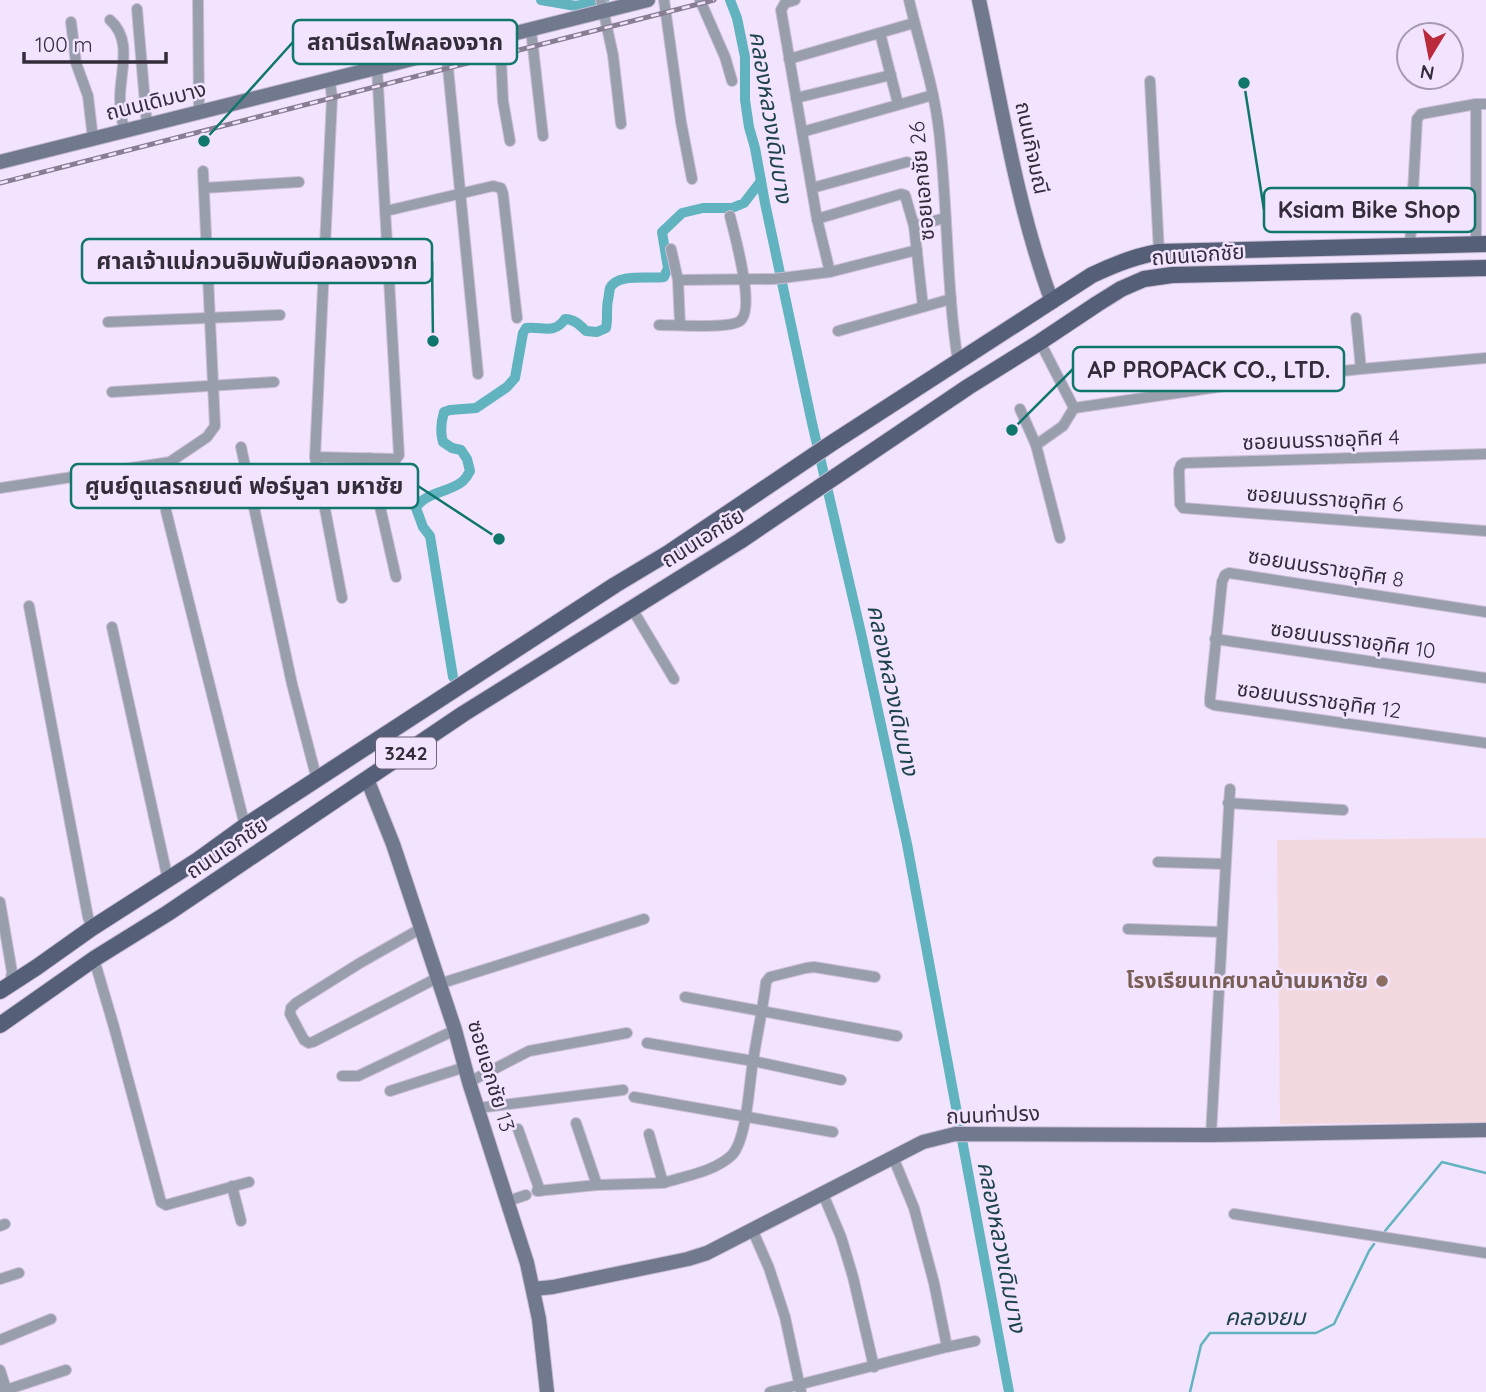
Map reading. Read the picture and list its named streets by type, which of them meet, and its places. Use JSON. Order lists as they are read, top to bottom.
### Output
{
  "streets": {
    "main road": ["ถนนเอกชัย", "3242"],
    "street": [
      "ถนนเดิมบาง",
      "ถนนกิจมณี",
      "ซอยเอกชัย 26",
      "ซอยนนรราชอุทิศ 4",
      "ซอยนนรราชอุทิศ 6",
      "ซอยนนรราชอุทิศ 8",
      "ซอยนนรราชอุทิศ 10",
      "ซอยนนรราชอุทิศ 12",
      "ซอยเอกชัย 13",
      "ถนนท่าปรง"
    ]
  },
  "crossings": [
    ["ถนนกิจมณี", "ถนนเอกชัย"],
    ["ซอยเอกชัย 26", "ถนนเอกชัย"],
    ["ถนนเอกชัย", "ซอยเอกชัย 13"],
    ["ซอยนนรราชอุทิศ 4", "ซอยนนรราชอุทิศ 6"],
    ["ซอยนนรราชอุทิศ 8", "ซอยนนรราชอุทิศ 10"],
    ["ซอยนนรราชอุทิศ 8", "ซอยนนรราชอุทิศ 12"],
    ["ซอยนนรราชอุทิศ 10", "ซอยนนรราชอุทิศ 12"],
    ["ซอยเอกชัย 13", "ถนนท่าปรง"]
  ],
  "water": ["คลองหลวงเดิมบาง", "คลองยม"],
  "places": [
    "Ksiam Bike Shop",
    "สถานีรถไฟคลองจาก",
    "ศาลเจ้าแม่กวนอิมพันมือคลองจาก",
    "AP PROPACK CO., LTD.",
    "ศูนย์ดูแลรถยนต์ ฟอร์มูลา มหาชัย",
    "โรงเรียนเทศบาลบ้านมหาชัย"
  ],
  "scale_bar": "100 m",
  "north": "bottom"
}
